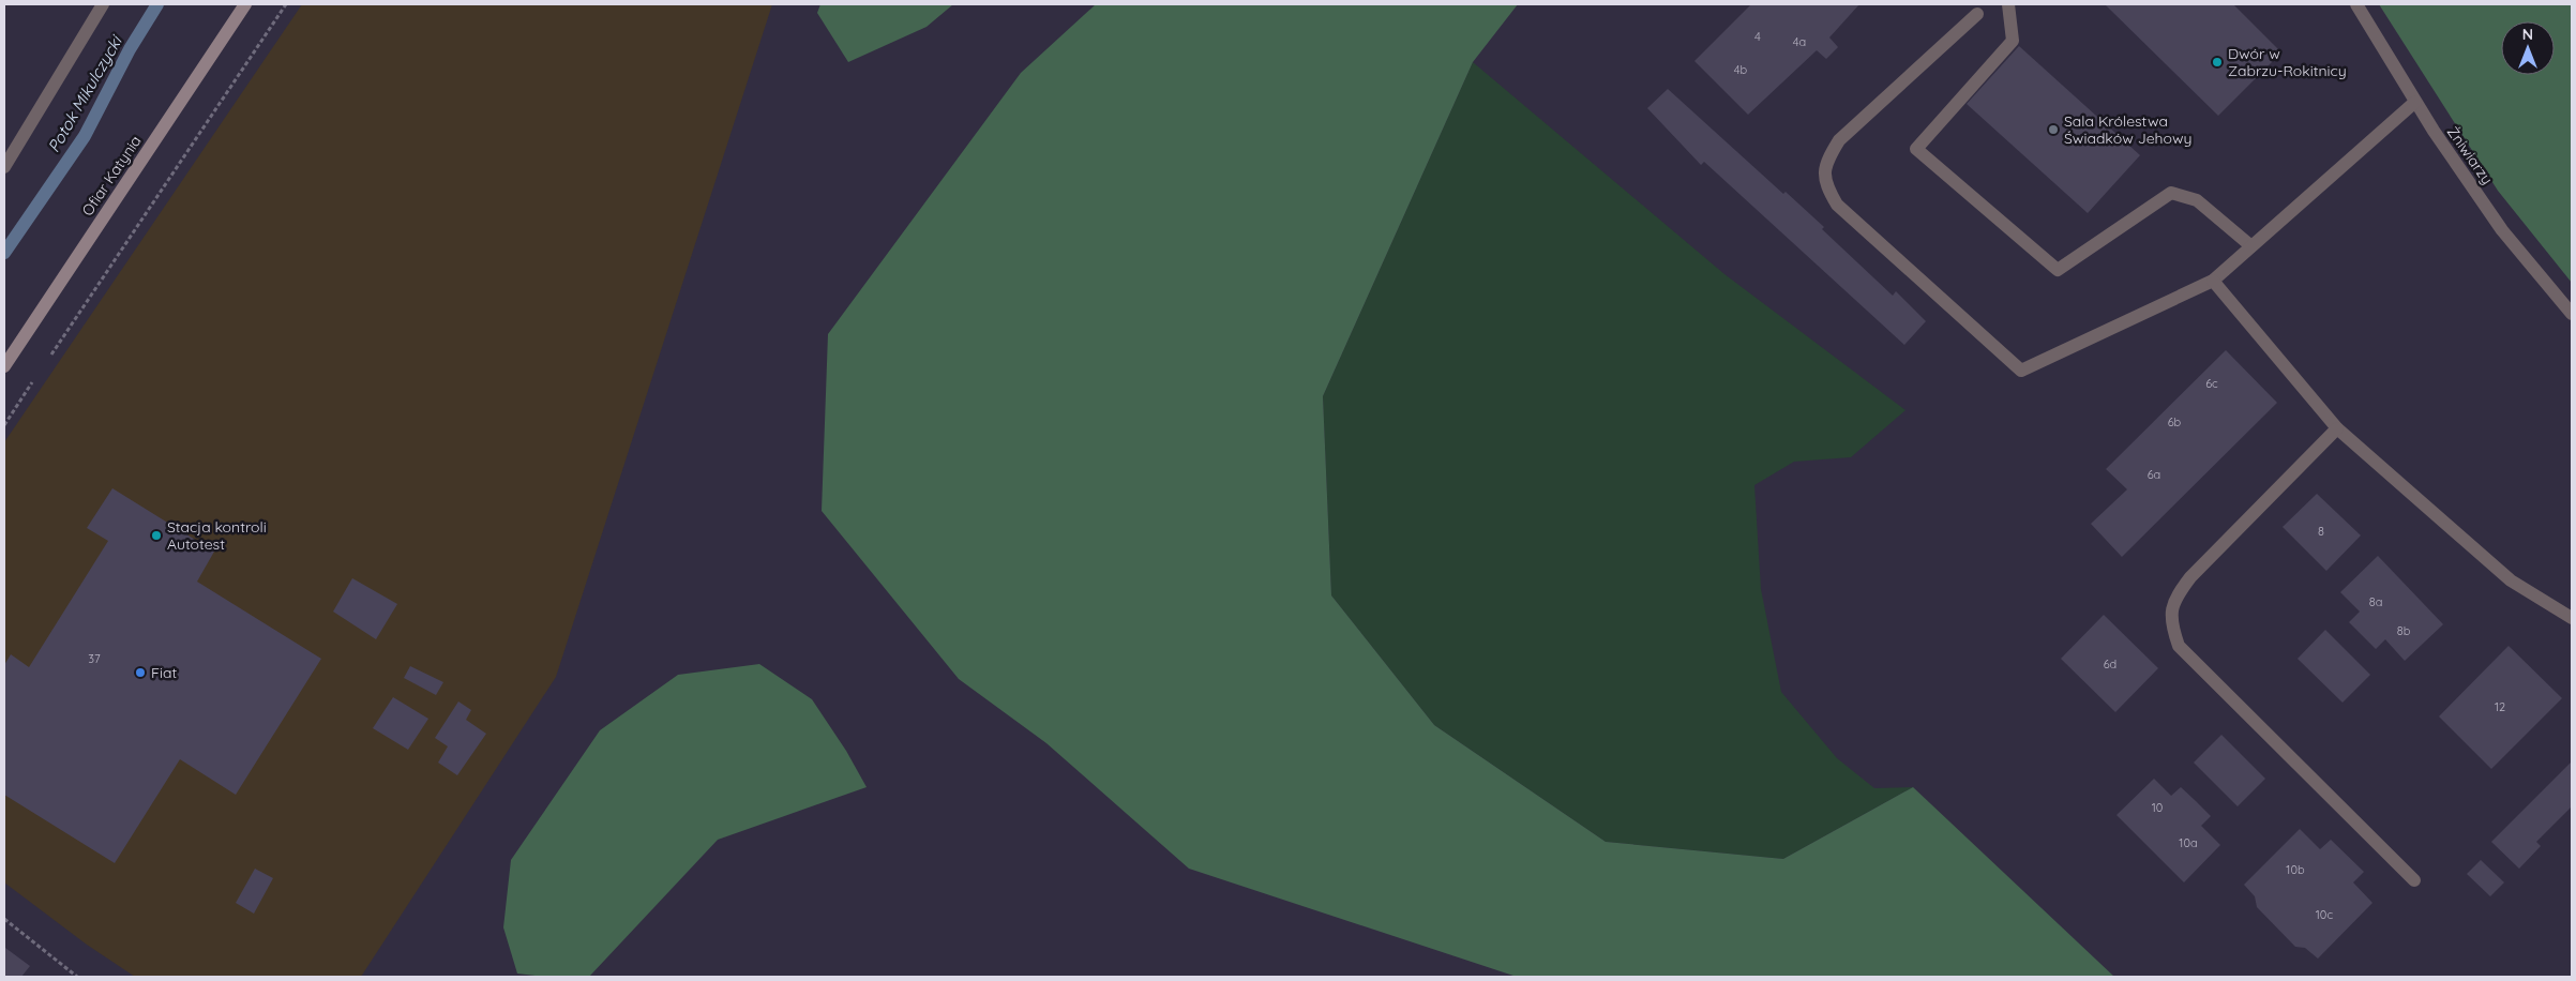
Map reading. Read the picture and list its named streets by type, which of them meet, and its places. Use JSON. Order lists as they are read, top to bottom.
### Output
{
  "streets": {
    "street": ["Żniwiarzy", "Ofiar Katynia"]
  },
  "water": ["Potok Mikulczycki"],
  "places": [
    "Dwór w Zabrzu-Rokitnicy",
    "Sala Królestwa Świadków Jehowy",
    "Stacja kontroli Autotest",
    "Fiat"
  ],
  "house_numbers": [
    "4",
    "4a",
    "4b",
    "6c",
    "6b",
    "6a",
    "8",
    "8a",
    "8b",
    "37",
    "6d",
    "12",
    "10",
    "10a",
    "10b",
    "10c"
  ],
  "north": "top"
}
